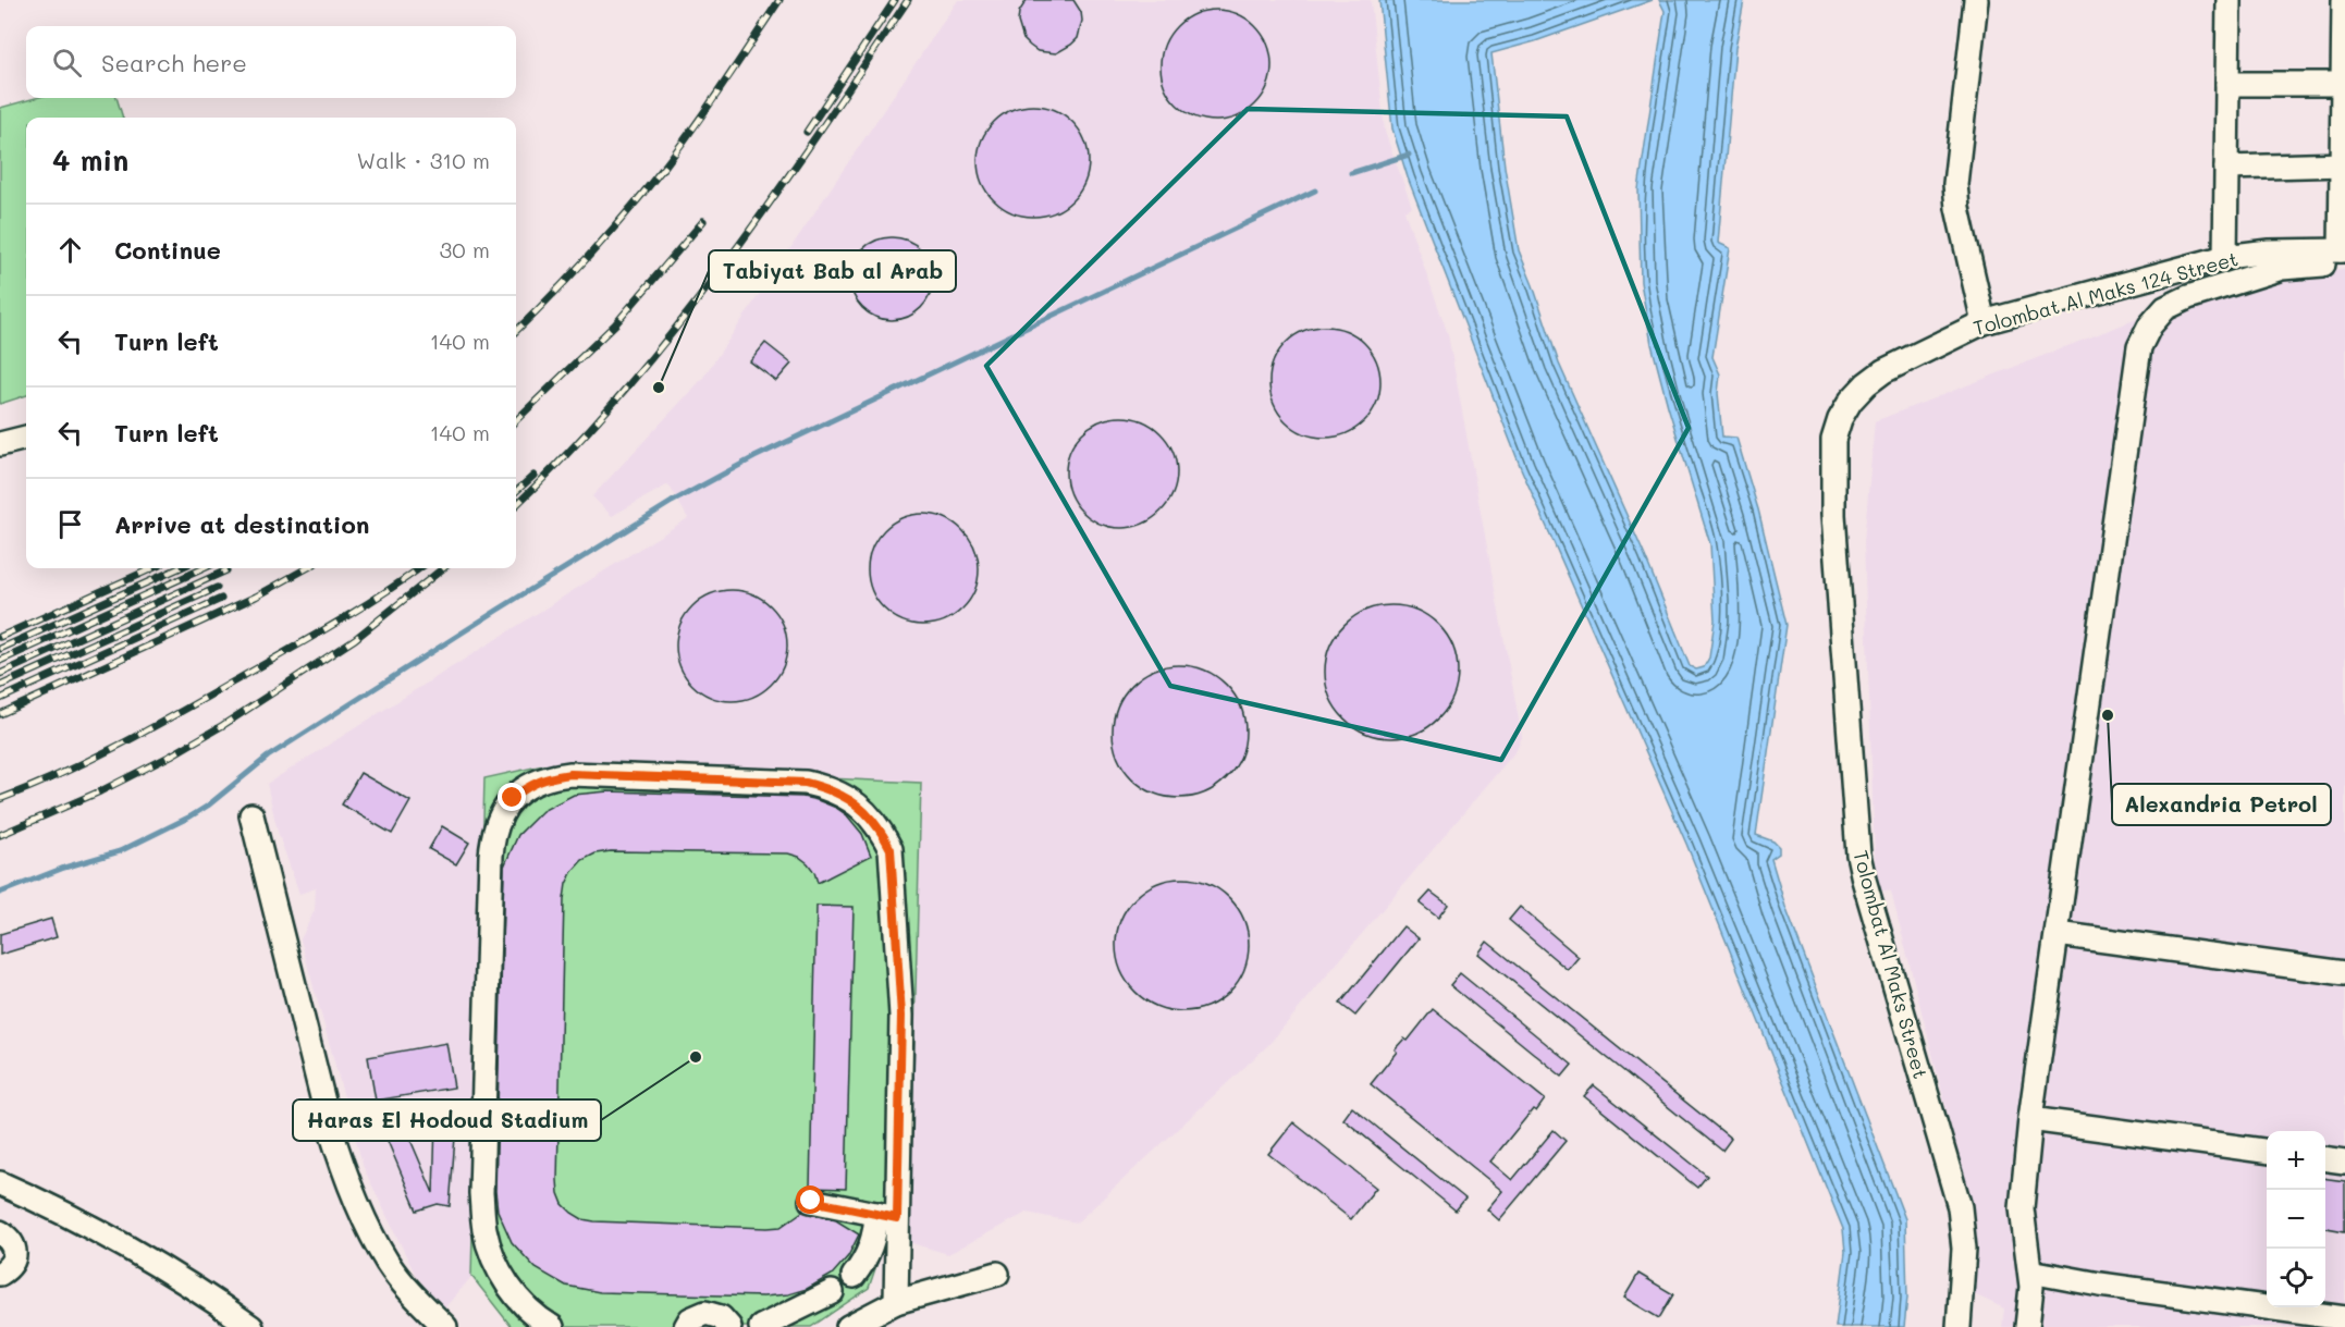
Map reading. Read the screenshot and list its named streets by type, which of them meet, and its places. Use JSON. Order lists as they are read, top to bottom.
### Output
{
  "streets": {
    "street": ["Tolombat Al Maks 124 Street", "Tolombat Al Maks Street"]
  },
  "crossings": [
    ["Tolombat Al Maks 124 Street", "Tolombat Al Maks Street"]
  ],
  "places": ["Tabiyat Bab al Arab", "Alexandria Petrol", "Haras El Hodoud Stadium"],
  "page": {
    "search": "Search here",
    "heading": ["4 min", "Walk · 310 m"],
    "list": [
      ["Continue", "30 m"],
      ["Turn left", "140 m"],
      ["Turn left", "140 m"],
      "Arrive at destination"
    ],
    "map_buttons": ["+", "−"]
  }
}
